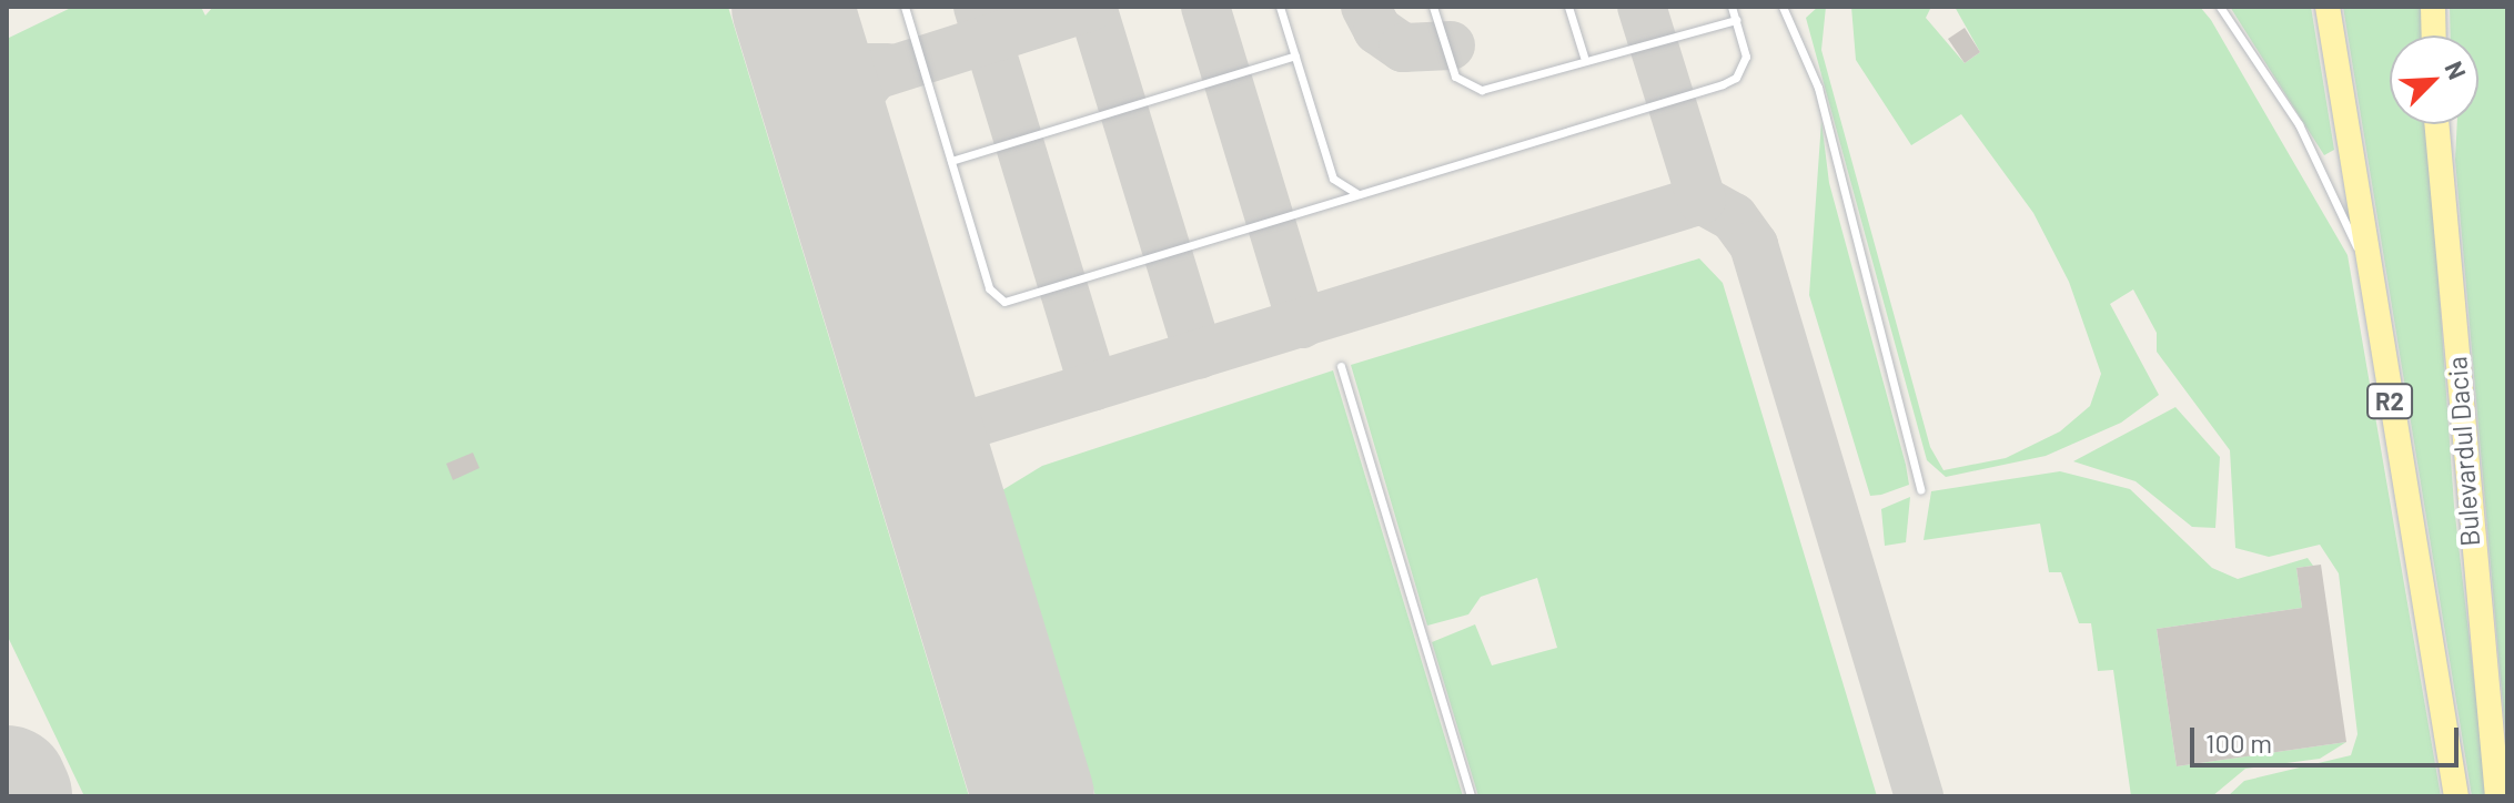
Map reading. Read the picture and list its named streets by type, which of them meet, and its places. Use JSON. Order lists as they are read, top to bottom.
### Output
{
  "streets": {
    "main road": ["R2", "Bulevardul Dacia"]
  },
  "scale_bar": "100 m",
  "north": "top right"
}
